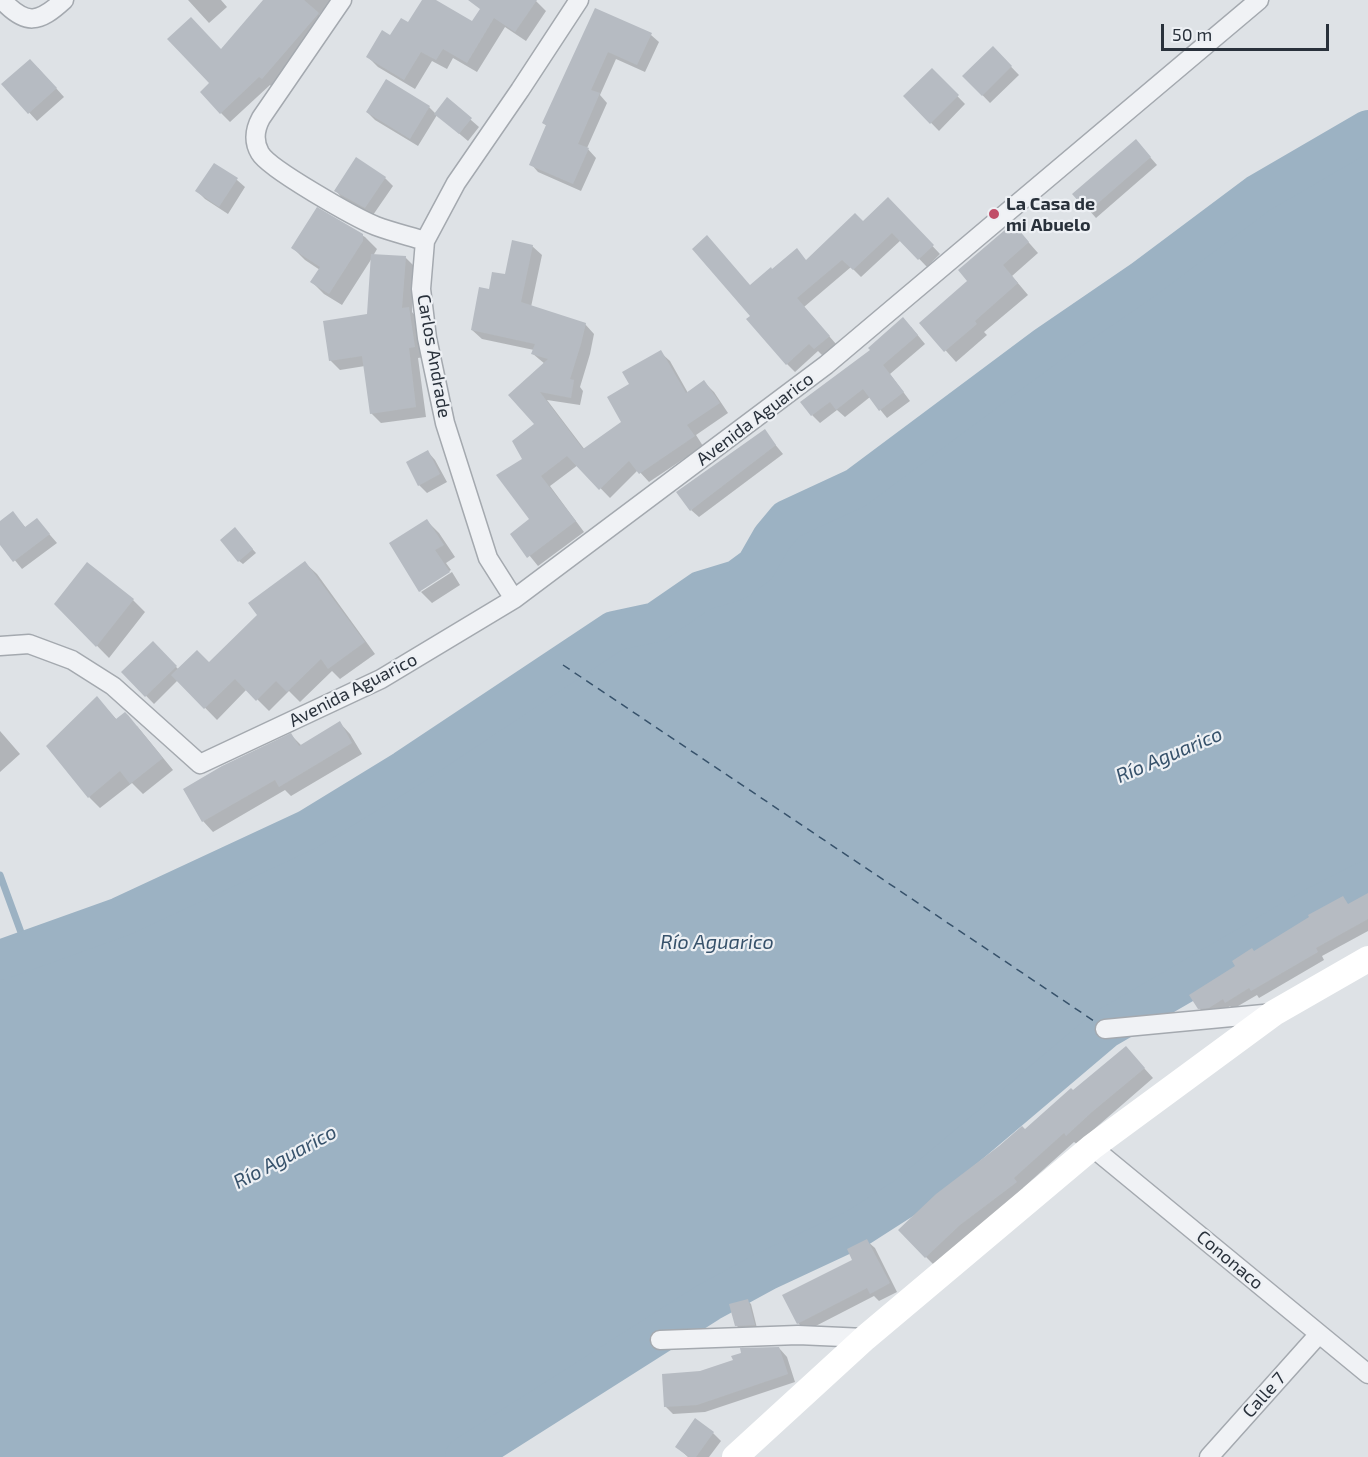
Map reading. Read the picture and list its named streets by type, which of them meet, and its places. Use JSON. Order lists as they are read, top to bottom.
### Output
{
  "streets": {
    "street": [
      "Carlos Andrade",
      "Avenida Aguarico",
      "Cononaco",
      "Calle 7"
    ]
  },
  "crossings": [
    ["Carlos Andrade", "Avenida Aguarico"],
    ["Cononaco", "Calle 7"]
  ],
  "water": ["Río Aguarico"],
  "places": ["La Casa de mi Abuelo"],
  "scale_bar": "50 m"
}
